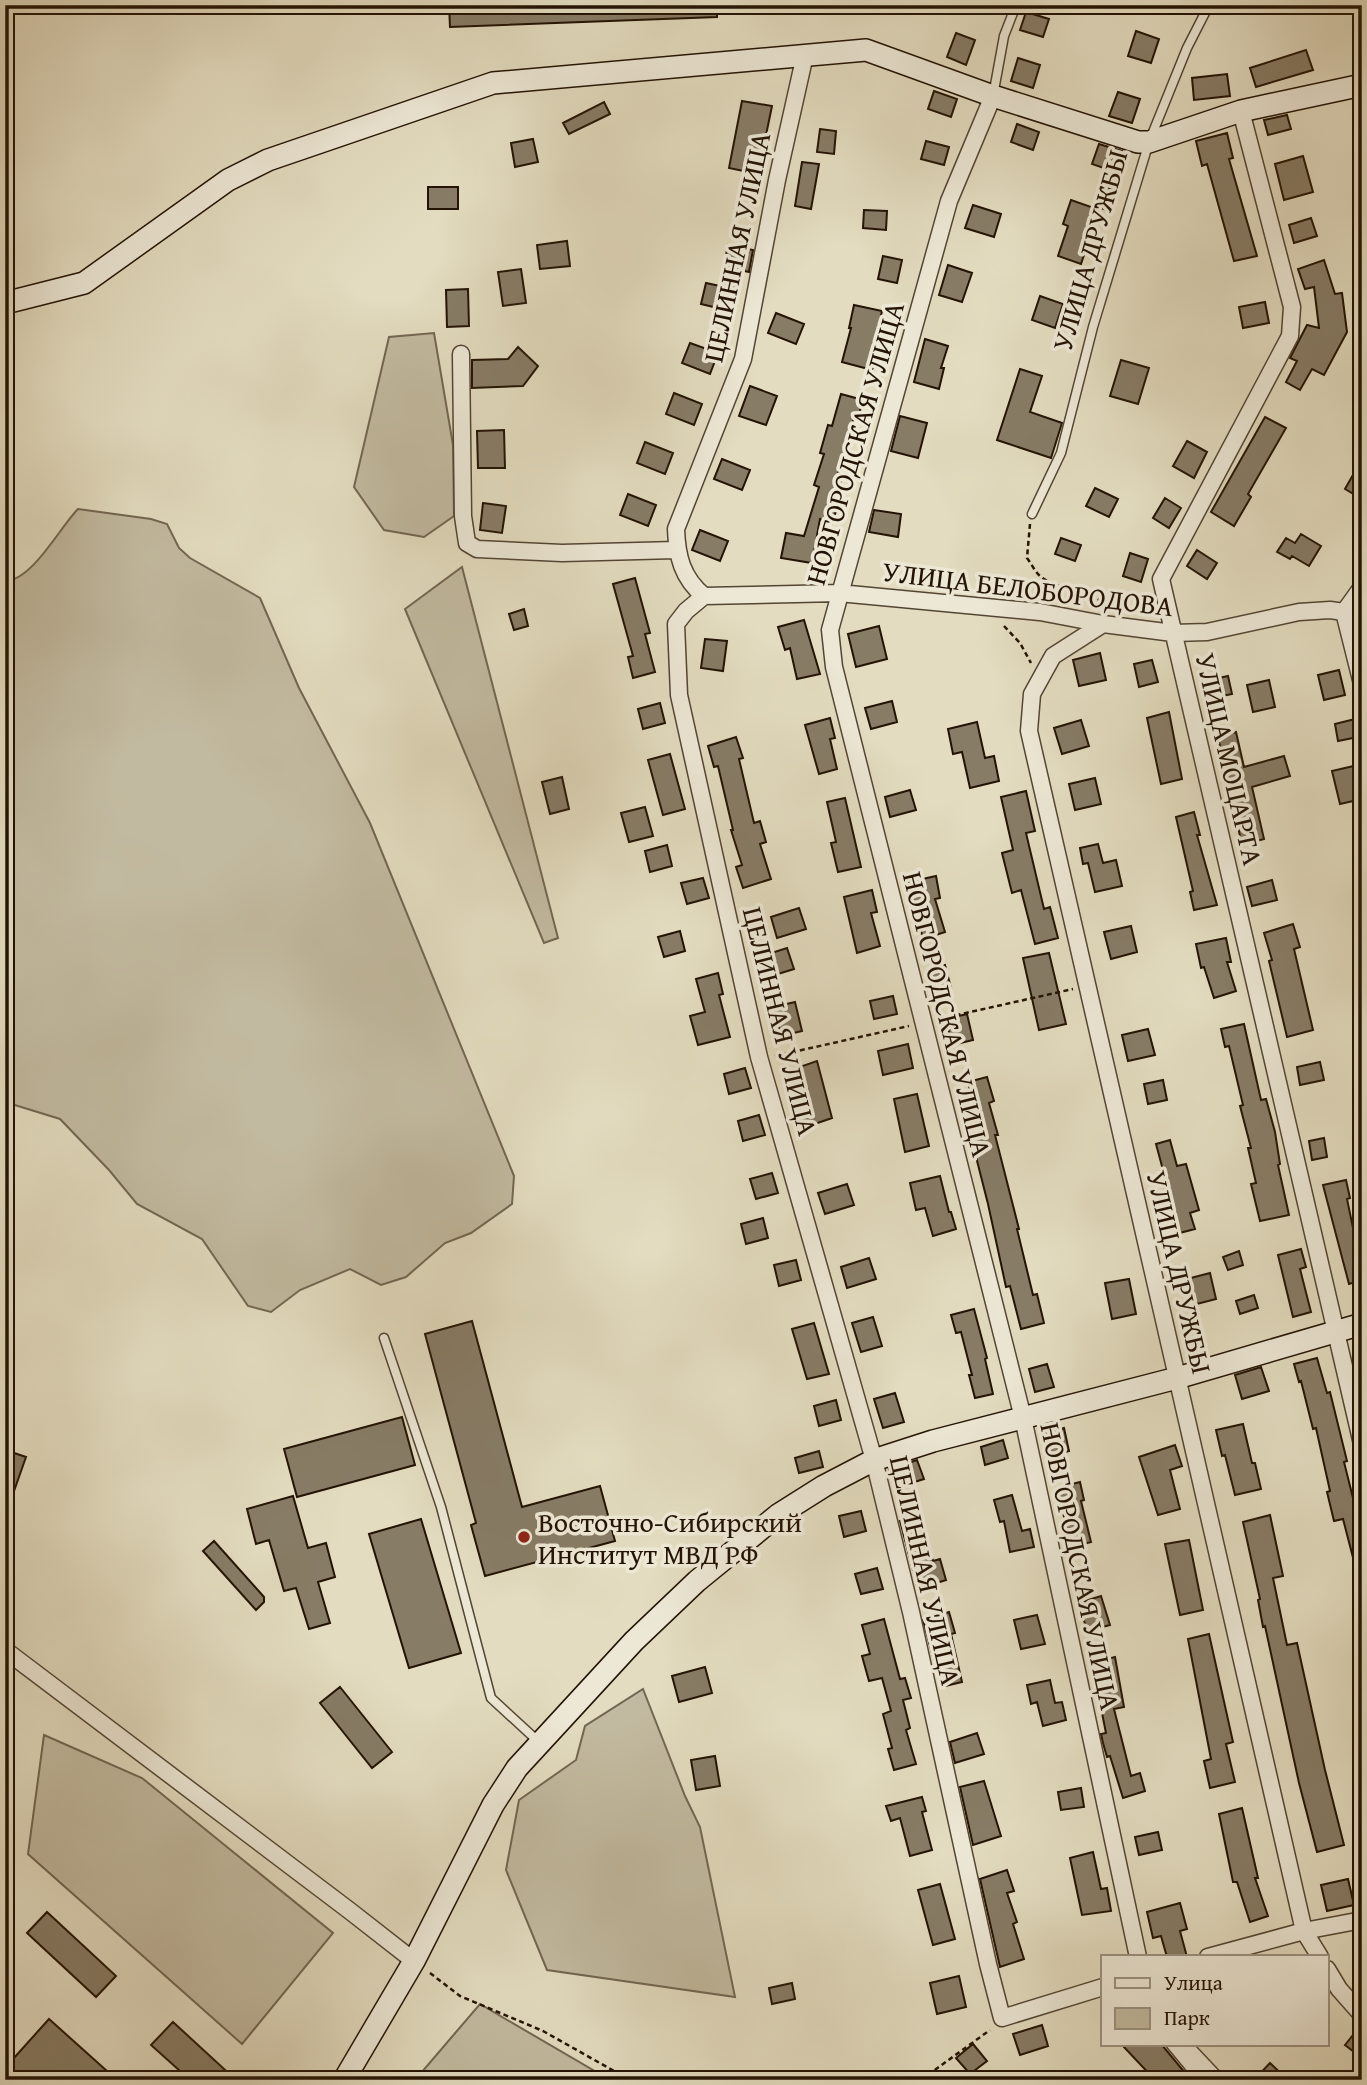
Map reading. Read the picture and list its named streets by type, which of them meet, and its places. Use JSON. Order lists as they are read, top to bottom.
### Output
{
  "streets": {
    "street": [
      "ЦЕЛИННАЯ УЛИЦА",
      "УЛИЦА ДРУЖБЫ",
      "НОВГОРОДСКАЯ УЛИЦА",
      "УЛИЦА БЕЛОБОРОДОВА",
      "УЛИЦА МОЦАРТА"
    ]
  },
  "crossings": [
    ["ЦЕЛИННАЯ УЛИЦА", "УЛИЦА БЕЛОБОРОДОВА"],
    ["УЛИЦА ДРУЖБЫ", "УЛИЦА БЕЛОБОРОДОВА"],
    ["НОВГОРОДСКАЯ УЛИЦА", "УЛИЦА БЕЛОБОРОДОВА"],
    ["УЛИЦА БЕЛОБОРОДОВА", "УЛИЦА МОЦАРТА"]
  ],
  "places": ["Восточно-Сибирский Институт МВД РФ"],
  "legend": ["Улица", "Парк"]
}
